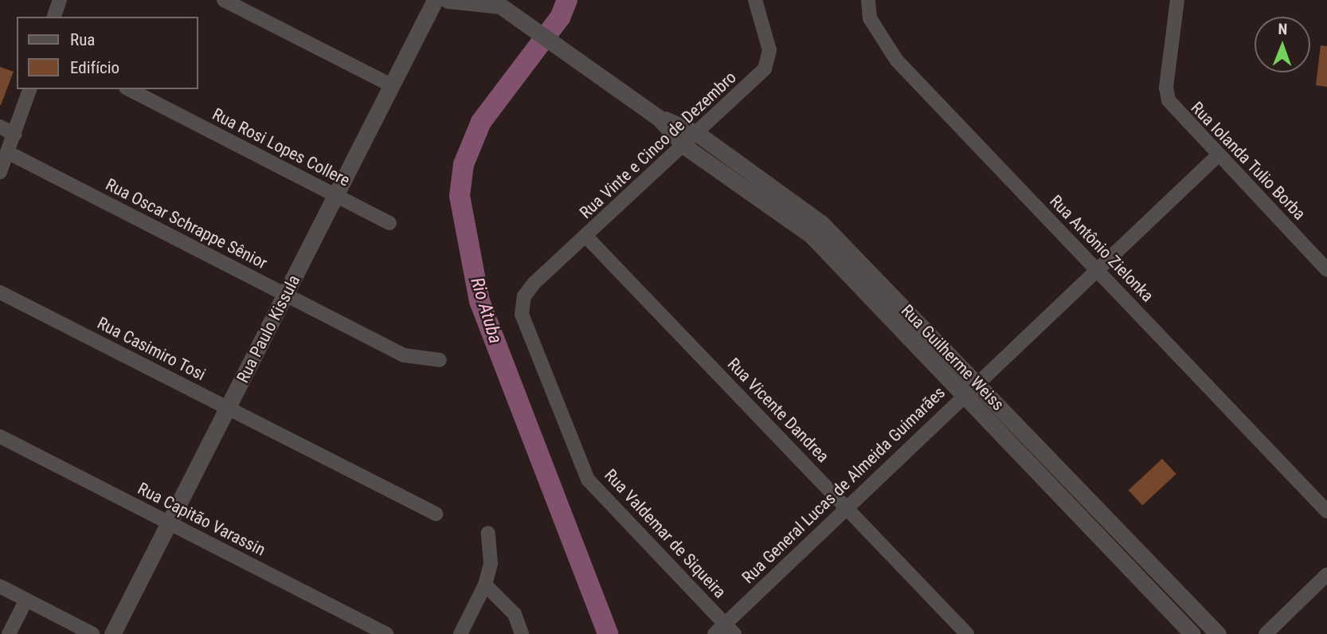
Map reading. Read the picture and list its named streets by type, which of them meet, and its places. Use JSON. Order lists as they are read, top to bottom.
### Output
{
  "streets": {
    "street": [
      "Rua Vinte e Cinco de Dezembro",
      "Rua Rosi Lopes Collere",
      "Rua Iolanda Tulio Borba",
      "Rua Oscar Schrappe Sênior",
      "Rua Antônio Zielonka",
      "Rua Paulo Kissula",
      "Rua Casimiro Tosi",
      "Rua Guilherme Weiss",
      "Rua Vicente Dandrea",
      "Rua General Lucas de Almeida Guimarães",
      "Rua Capitão Varassin",
      "Rua Valdemar de Siqueira"
    ]
  },
  "crossings": [
    ["Rua Vinte e Cinco de Dezembro", "Rua Guilherme Weiss"],
    ["Rua Vinte e Cinco de Dezembro", "Rua Vicente Dandrea"],
    ["Rua Vinte e Cinco de Dezembro", "Rua Valdemar de Siqueira"],
    ["Rua Rosi Lopes Collere", "Rua Paulo Kissula"],
    ["Rua Iolanda Tulio Borba", "Rua General Lucas de Almeida Guimarães"],
    ["Rua Oscar Schrappe Sênior", "Rua Paulo Kissula"],
    ["Rua Antônio Zielonka", "Rua General Lucas de Almeida Guimarães"],
    ["Rua Paulo Kissula", "Rua Casimiro Tosi"],
    ["Rua Paulo Kissula", "Rua Capitão Varassin"],
    ["Rua Guilherme Weiss", "Rua General Lucas de Almeida Guimarães"],
    ["Rua Vicente Dandrea", "Rua General Lucas de Almeida Guimarães"],
    ["Rua General Lucas de Almeida Guimarães", "Rua Valdemar de Siqueira"]
  ],
  "water": ["Rio Atuba"],
  "legend": ["Rua", "Edifício"],
  "north": "top"
}
